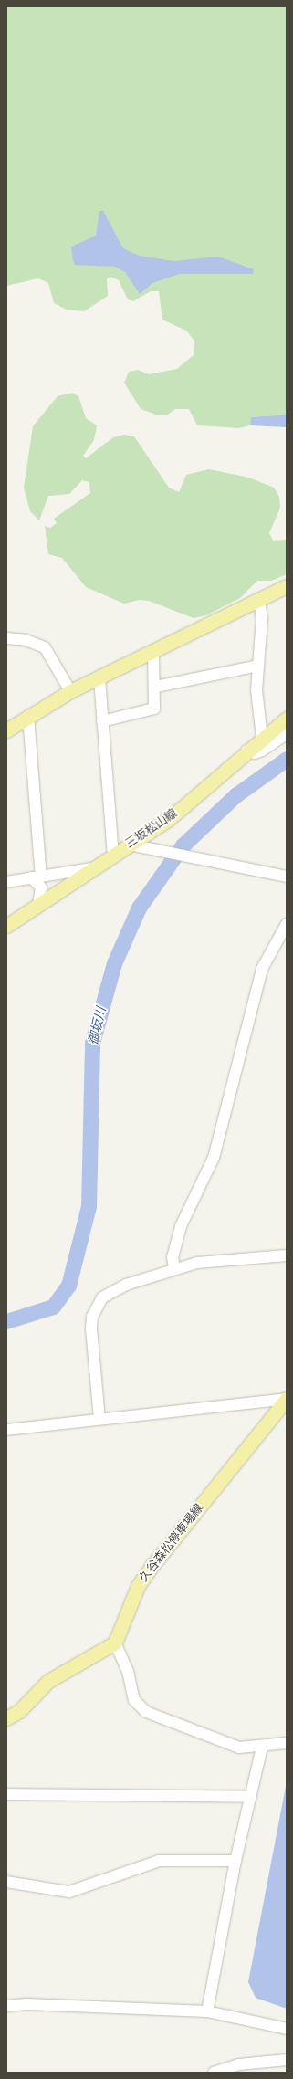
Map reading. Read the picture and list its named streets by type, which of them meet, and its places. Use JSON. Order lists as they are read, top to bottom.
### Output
{
  "streets": {
    "main road": ["三坂松山線", "久谷森松停車場線"]
  },
  "water": ["御坂川"]
}
